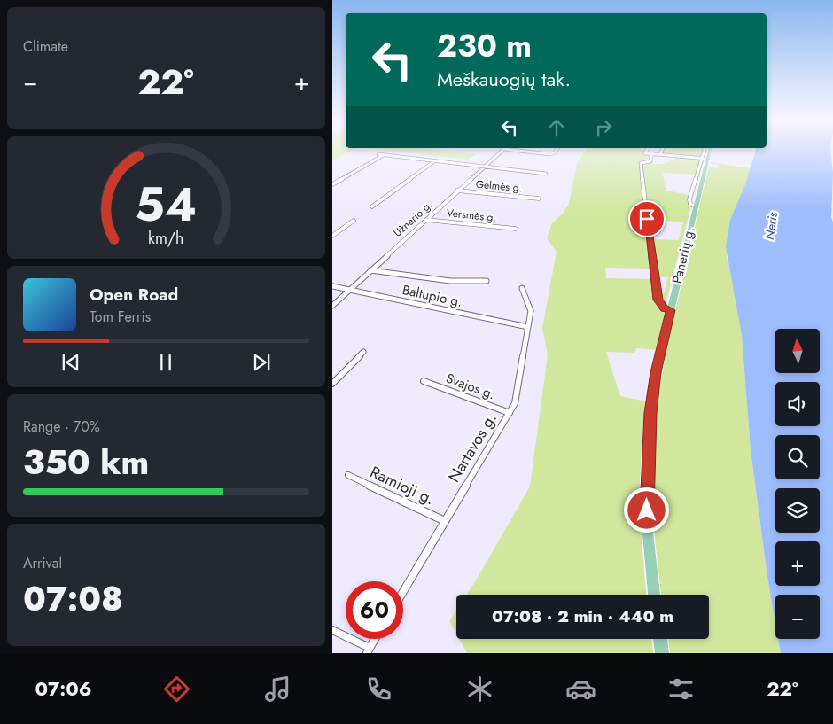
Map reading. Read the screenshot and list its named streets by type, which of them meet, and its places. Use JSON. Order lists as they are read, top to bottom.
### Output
{
  "streets": {
    "main road": ["Panerių g."],
    "street": [
      "Gelmės g.",
      "Versmės g.",
      "Užnerio g.",
      "Baltupio g.",
      "Svajos g.",
      "Nartavos g.",
      "Ramioji g."
    ]
  },
  "crossings": [
    ["Gelmės g.", "Užnerio g."],
    ["Versmės g.", "Užnerio g."],
    ["Užnerio g.", "Baltupio g."],
    ["Baltupio g.", "Nartavos g."],
    ["Svajos g.", "Nartavos g."],
    ["Nartavos g.", "Ramioji g."]
  ],
  "water": ["Neris"],
  "north": "top",
  "page": {
    "tile": [
      "Climate",
      ["Range · 70%", "350 km"],
      ["Arrival", "07:08"]
    ],
    "turn": ["230 m", "Meškauogių tak."],
    "heat": ["−", "22°", "+"],
    "song": ["Open Road", "Tom Ferris"],
    "map_buttons": ["+", "−"],
    "limit": "60",
    "trip": "07:08 · 2 min · 440 m",
    "tabs": ["07:06", "22°"],
    "gauge": ["54", "km/h"]
  }
}
